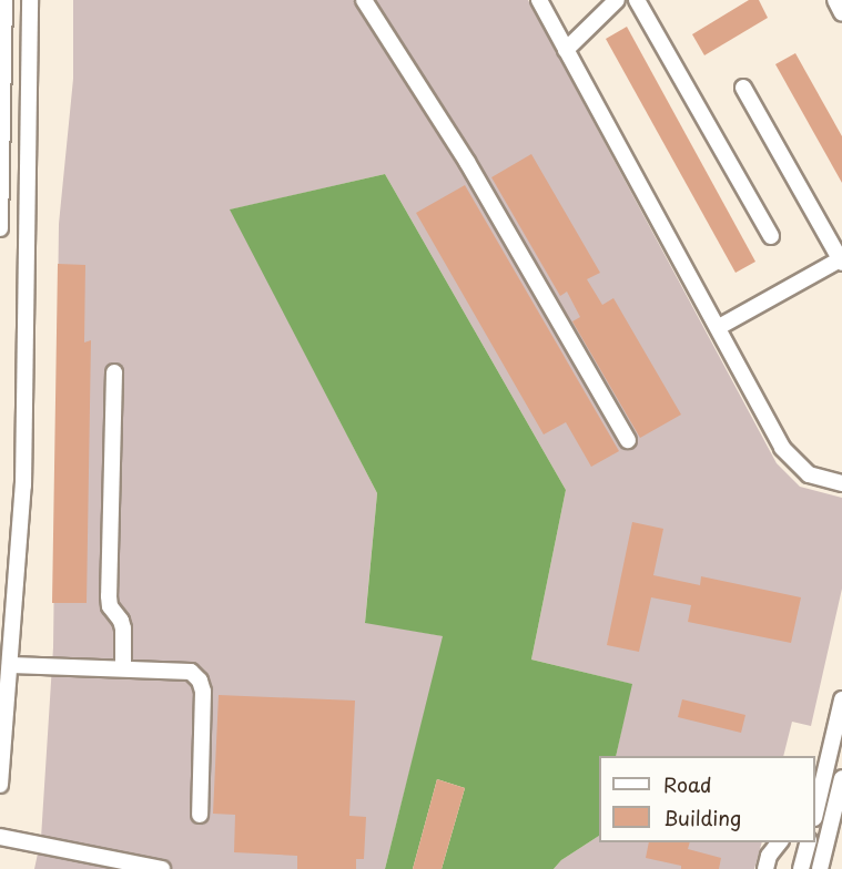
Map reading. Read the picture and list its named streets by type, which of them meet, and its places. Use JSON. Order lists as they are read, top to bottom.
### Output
{
  "legend": ["Road", "Building"]
}
